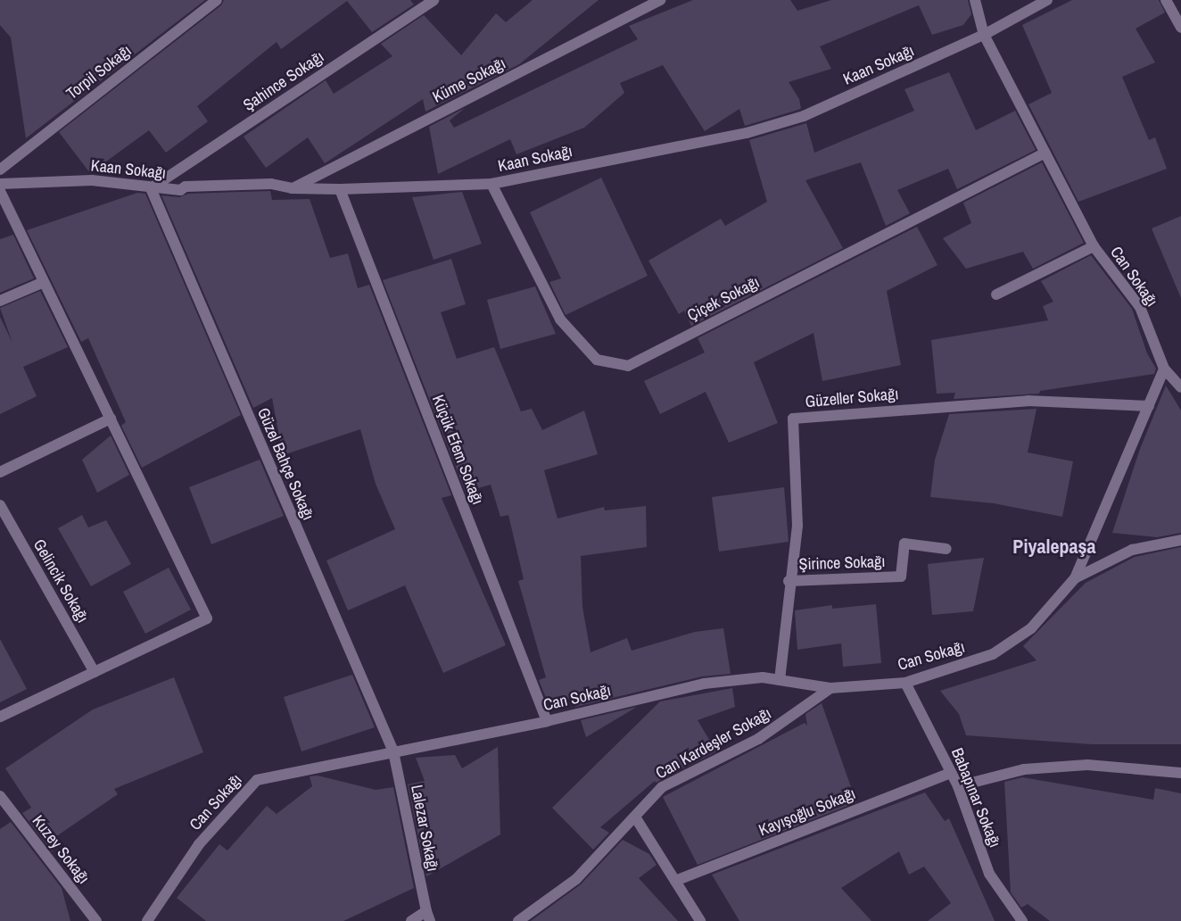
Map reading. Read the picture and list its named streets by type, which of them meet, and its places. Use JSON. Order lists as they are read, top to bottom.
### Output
{
  "streets": {
    "street": [
      "Kaan Sokağı",
      "Torpil Sokağı",
      "Küme Sokağı",
      "Şahince Sokağı",
      "Can Sokağı",
      "Çiçek Sokağı",
      "Güzeller Sokağı",
      "Küçük Efem Sokağı",
      "Güzel Bahçe Sokağı",
      "Şirince Sokağı",
      "Gelincik Sokağı",
      "Can Kardeşler Sokağı",
      "Babapınar Sokağı",
      "Kayışoğlu Sokağı",
      "Lalezar Sokağı",
      "Kuzey Sokağı"
    ]
  },
  "crossings": [
    ["Kaan Sokağı", "Küme Sokağı"],
    ["Kaan Sokağı", "Şahince Sokağı"],
    ["Kaan Sokağı", "Can Sokağı"],
    ["Kaan Sokağı", "Çiçek Sokağı"],
    ["Kaan Sokağı", "Küçük Efem Sokağı"],
    ["Kaan Sokağı", "Güzel Bahçe Sokağı"],
    ["Şahince Sokağı", "Güzel Bahçe Sokağı"],
    ["Can Sokağı", "Çiçek Sokağı"],
    ["Can Sokağı", "Güzeller Sokağı"],
    ["Can Sokağı", "Küçük Efem Sokağı"],
    ["Can Sokağı", "Güzel Bahçe Sokağı"],
    ["Can Sokağı", "Can Kardeşler Sokağı"],
    ["Can Sokağı", "Babapınar Sokağı"],
    ["Can Sokağı", "Lalezar Sokağı"],
    ["Güzeller Sokağı", "Şirince Sokağı"],
    ["Güzel Bahçe Sokağı", "Lalezar Sokağı"],
    ["Babapınar Sokağı", "Kayışoğlu Sokağı"]
  ],
  "districts": ["Piyalepaşa"]
}
